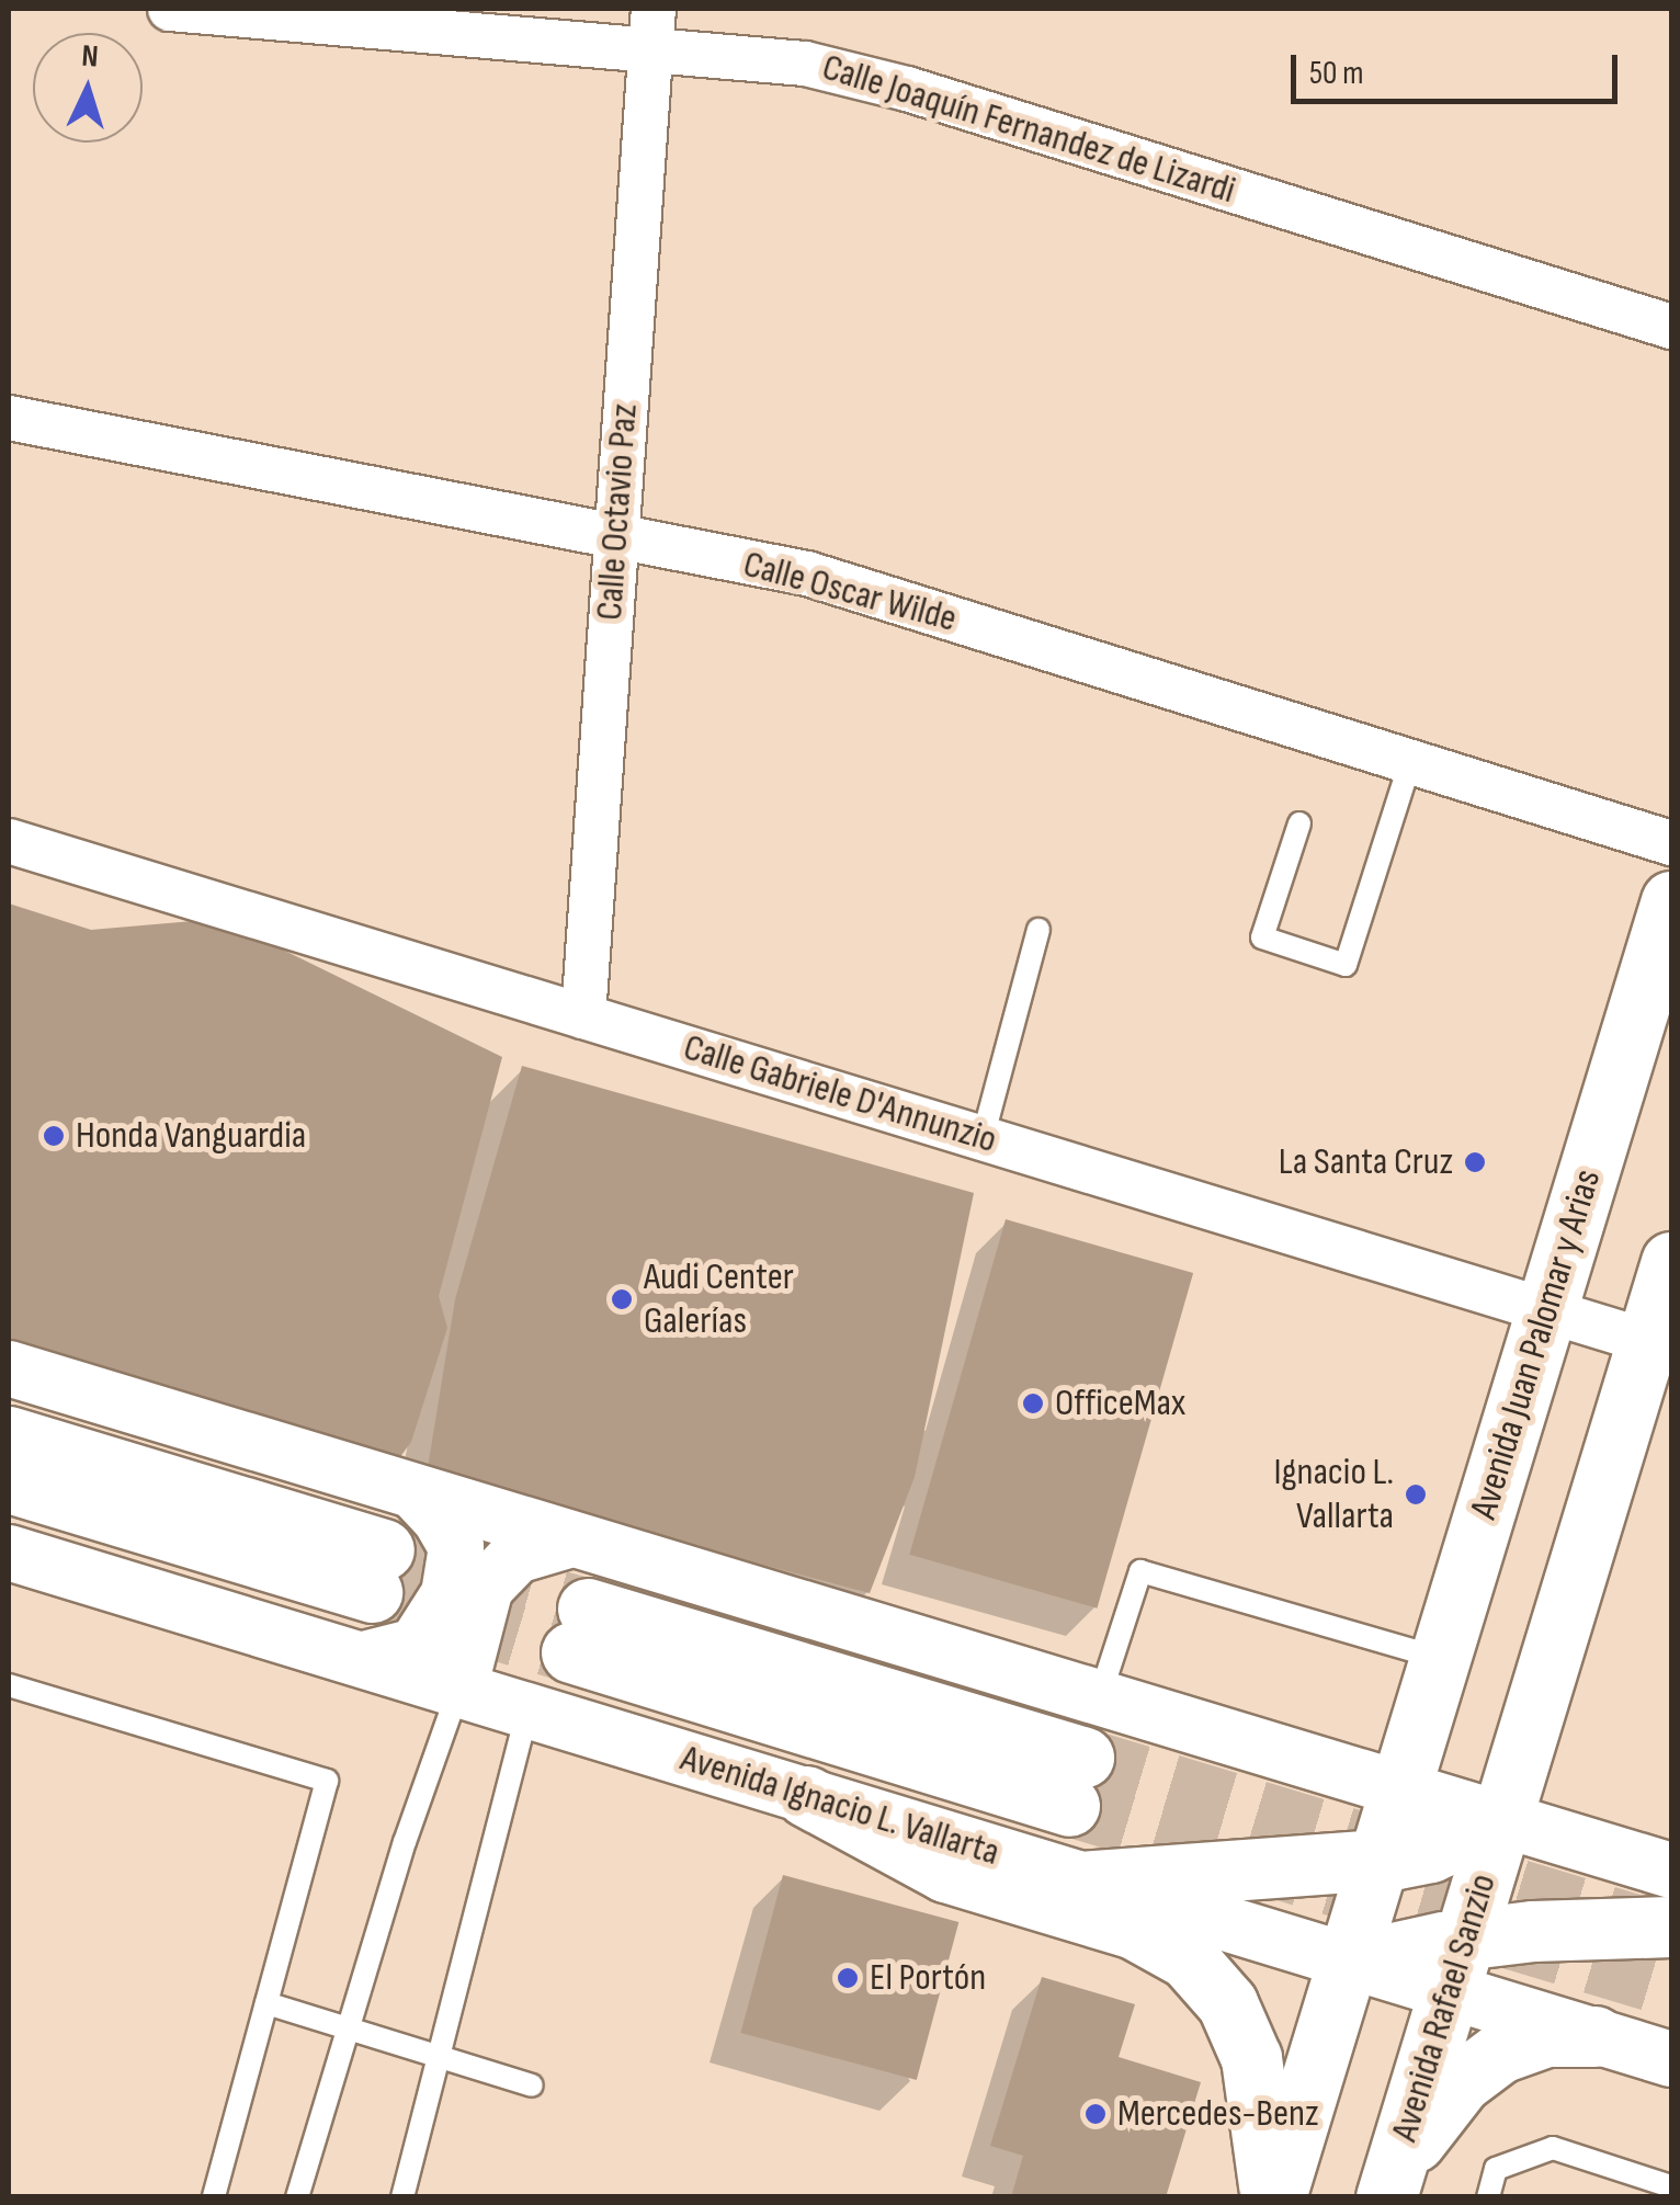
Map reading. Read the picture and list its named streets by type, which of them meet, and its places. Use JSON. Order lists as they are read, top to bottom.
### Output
{
  "streets": {
    "main road": ["Avenida Juan Palomar y Arias", "Avenida Ignacio L. Vallarta", "Avenida Rafael Sanzio"],
    "street": [
      "Calle Joaquín Fernandez de Lizardi",
      "Calle Octavio Paz",
      "Calle Oscar Wilde",
      "Calle Gabriele D'Annunzio"
    ]
  },
  "crossings": [
    ["Calle Joaquín Fernandez de Lizardi", "Calle Octavio Paz"],
    ["Calle Octavio Paz", "Calle Oscar Wilde"],
    ["Calle Octavio Paz", "Calle Gabriele D'Annunzio"],
    ["Calle Gabriele D'Annunzio", "Avenida Juan Palomar y Arias"]
  ],
  "places": [
    "Honda Vanguardia",
    "La Santa Cruz",
    "Audi Center Galerías",
    "OfficeMax",
    "Ignacio L. Vallarta",
    "El Portón",
    "Mercedes-Benz"
  ],
  "scale_bar": "50 m",
  "north": "top"
}
